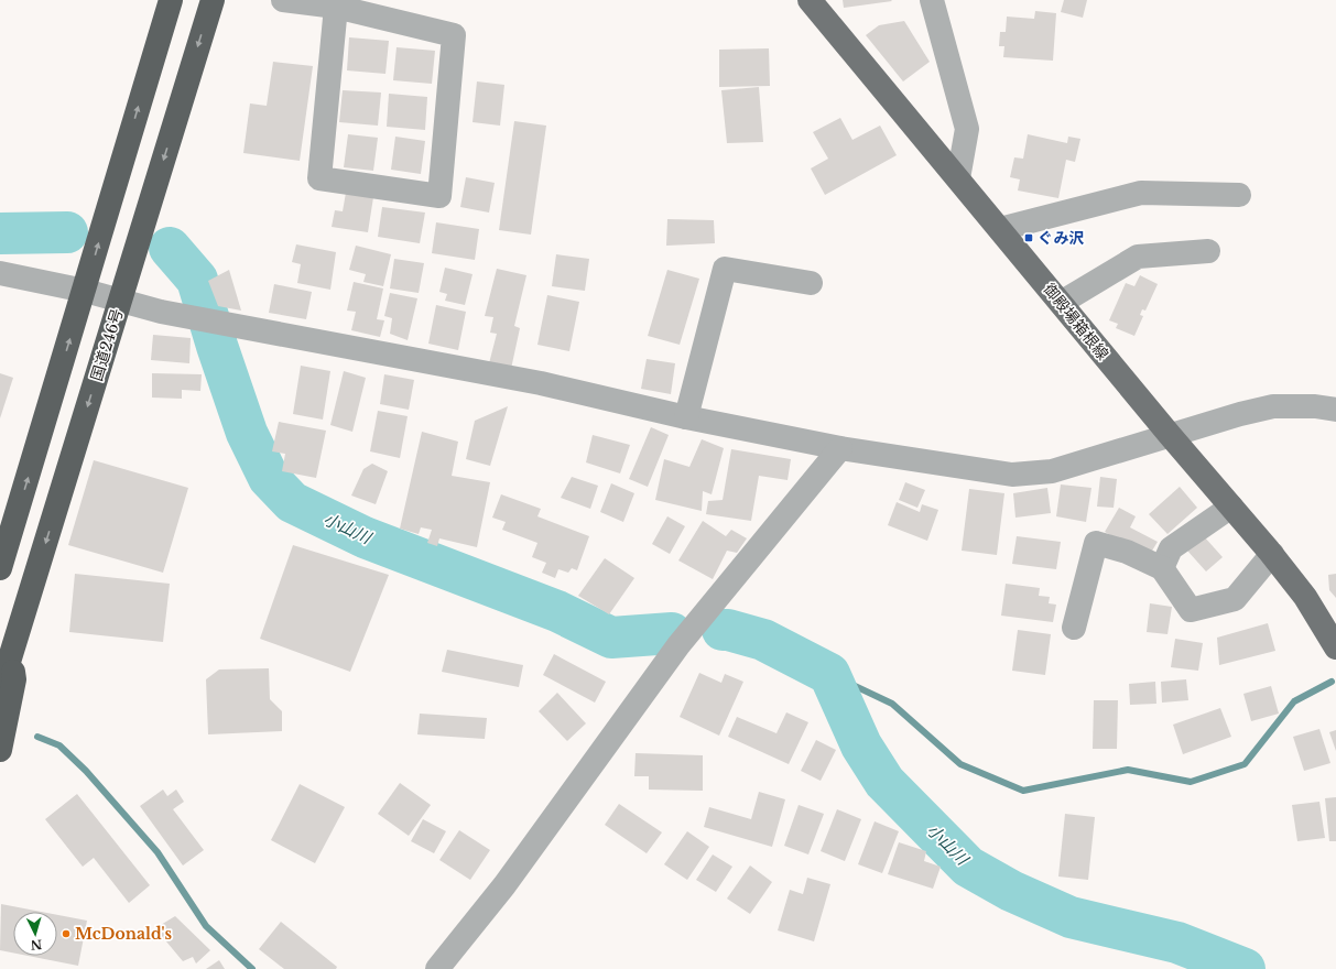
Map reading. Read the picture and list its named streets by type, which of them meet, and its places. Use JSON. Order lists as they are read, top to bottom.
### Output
{
  "streets": {
    "highway": ["国道246号"],
    "main road": ["御殿場箱根線"]
  },
  "water": ["小山川"],
  "places": {
    "transit": ["ぐみ沢"],
    "other": ["McDonald's"]
  },
  "north": "bottom"
}
